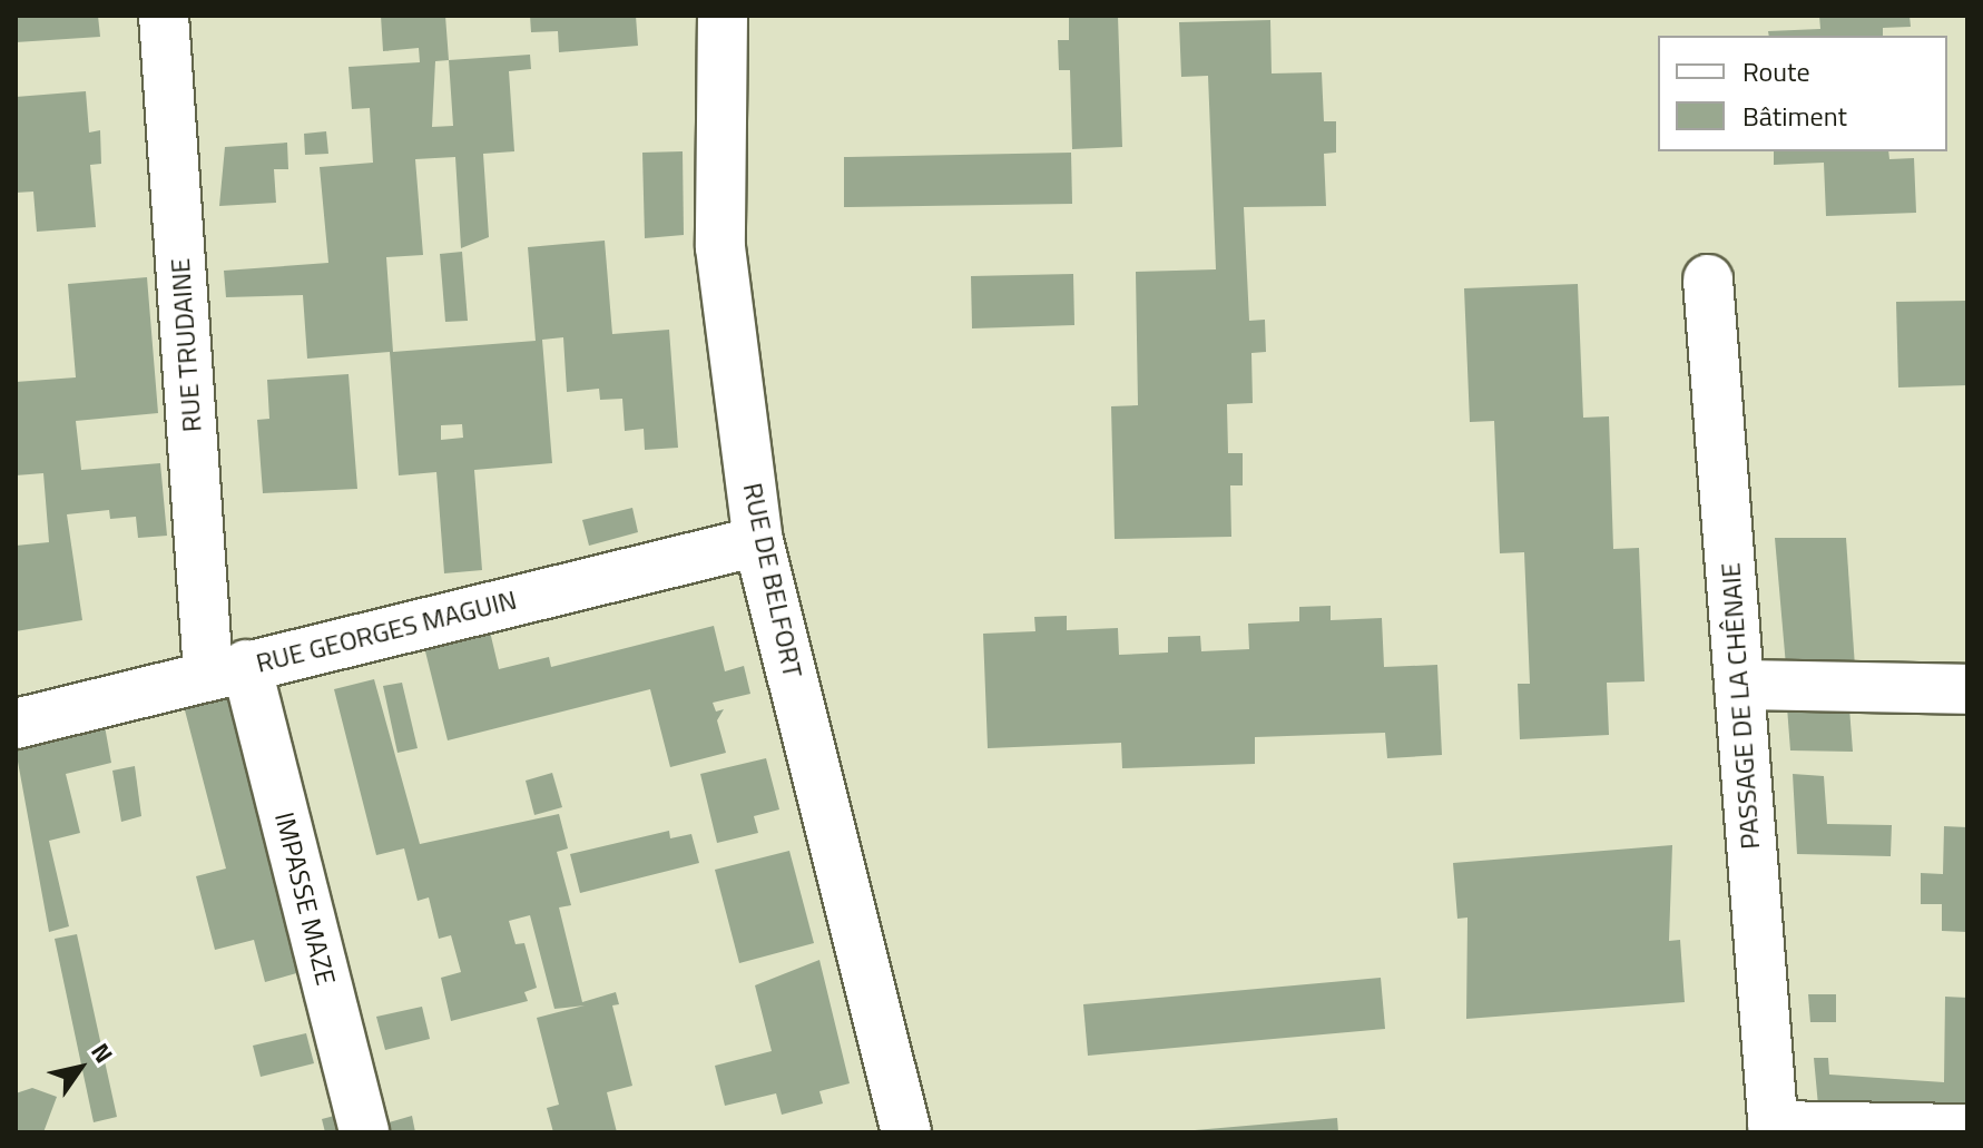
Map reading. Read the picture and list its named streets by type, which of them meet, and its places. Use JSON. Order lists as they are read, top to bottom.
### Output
{
  "streets": {
    "street": [
      "RUE TRUDAINE",
      "RUE DE BELFORT",
      "RUE GEORGES MAGUIN",
      "PASSAGE DE LA CHÊNAIE",
      "IMPASSE MAZE"
    ]
  },
  "crossings": [
    ["RUE TRUDAINE", "RUE GEORGES MAGUIN"],
    ["RUE TRUDAINE", "IMPASSE MAZE"],
    ["RUE DE BELFORT", "RUE GEORGES MAGUIN"],
    ["RUE GEORGES MAGUIN", "IMPASSE MAZE"]
  ],
  "legend": ["Route", "Bâtiment"],
  "north": "top right"
}
